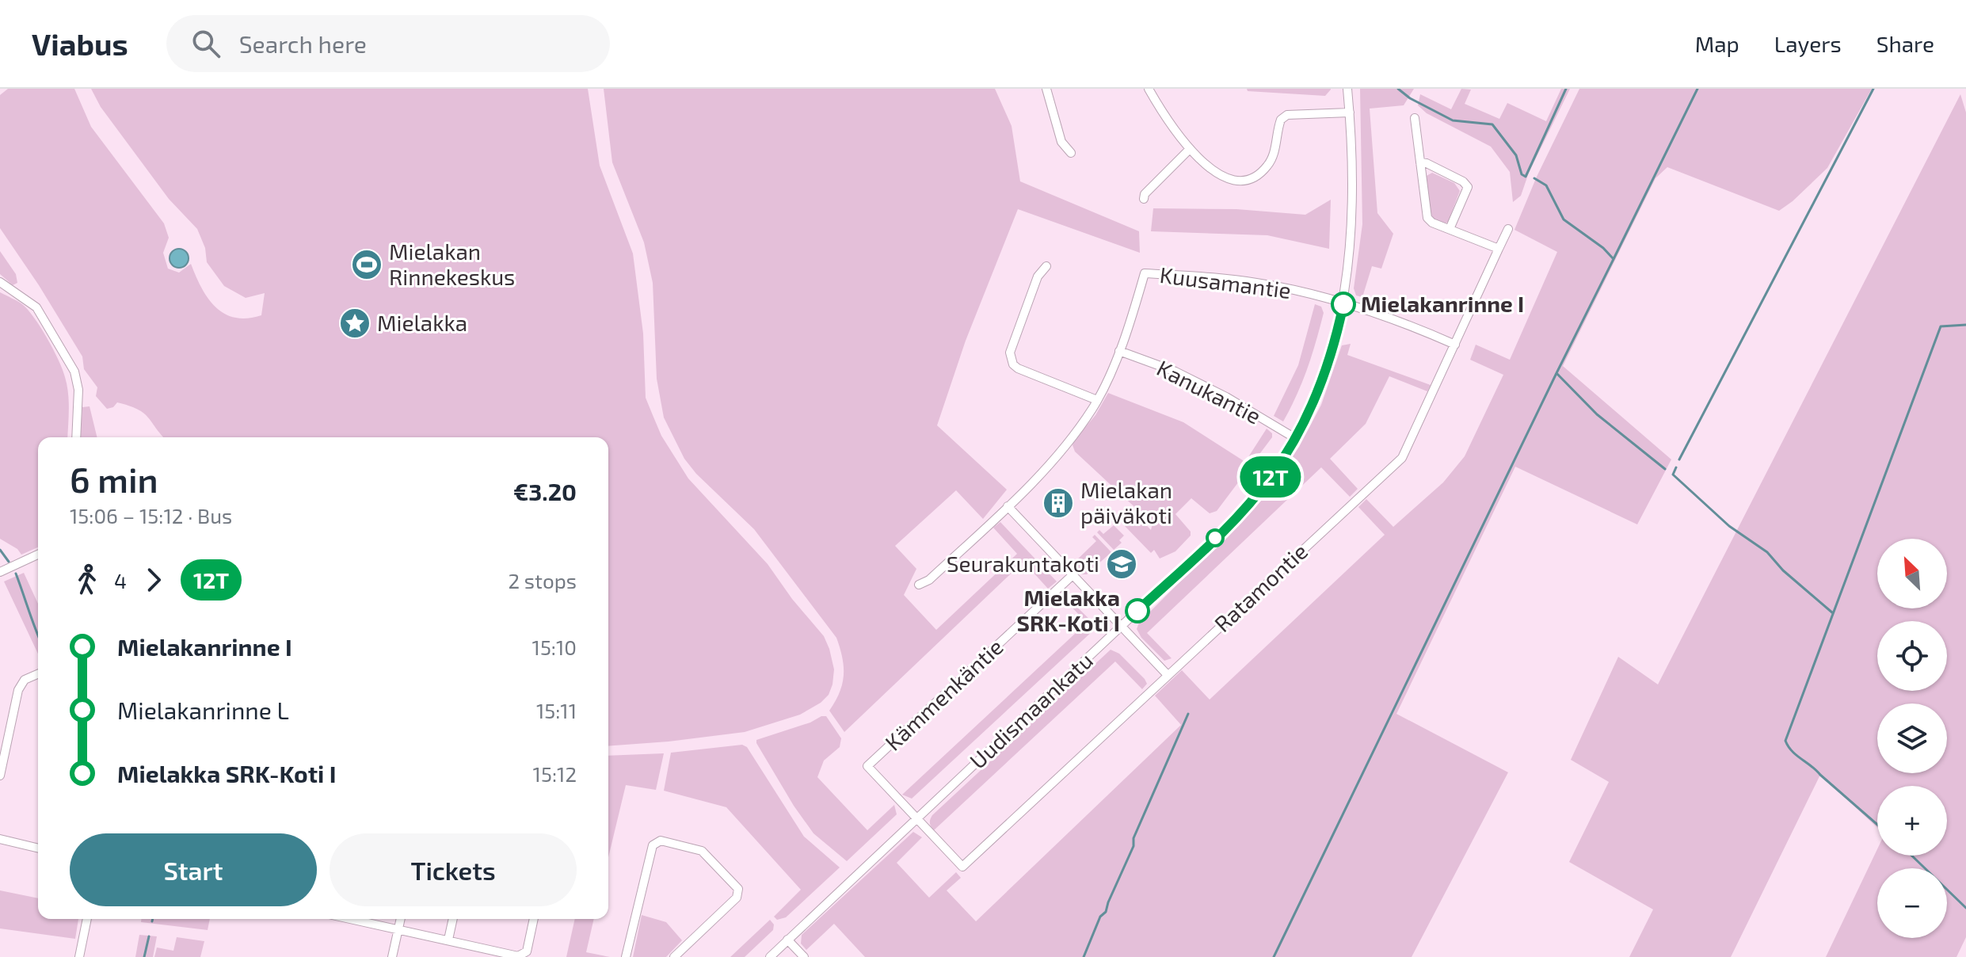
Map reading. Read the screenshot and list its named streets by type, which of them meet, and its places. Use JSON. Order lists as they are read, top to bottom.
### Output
{
  "streets": {
    "street": [
      "Kuusamantie",
      "Kanukantie",
      "Ratamontie",
      "Kämmenkäntie",
      "Uudismaankatu"
    ]
  },
  "crossings": [
    ["Kuusamantie", "Kanukantie"],
    ["Kuusamantie", "Ratamontie"],
    ["Kuusamantie", "Uudismaankatu"],
    ["Kanukantie", "Uudismaankatu"],
    ["Ratamontie", "Kämmenkäntie"],
    ["Ratamontie", "Uudismaankatu"],
    ["Kämmenkäntie", "Uudismaankatu"]
  ],
  "places": {
    "sports": ["Mielakan Rinnekeskus"],
    "other": ["Mielakanrinne I", "Mielakka SRK-Koti I"],
    "place": ["Mielakka"],
    "building": ["Mielakan päiväkoti"],
    "school or university": ["Seurakuntakoti"]
  },
  "lines": ["bus line 12T"],
  "north": "top left",
  "page": {
    "header": "Viabus",
    "search": "Search here",
    "nav": ["Map", "Layers", "Share"],
    "on_map": "12T",
    "heading": ["6 min", "15:06 – 15:12 · Bus", "€3.20"],
    "map_buttons": ["+", "−"],
    "legs": ["4", "12T", "2 stops"],
    "list": [
      {
        "name": "Mielakanrinne I",
        "value": "15:10"
      },
      {
        "name": "Mielakanrinne L",
        "value": "15:11"
      },
      {
        "name": "Mielakka SRK-Koti I",
        "value": "15:12"
      }
    ],
    "buttons": ["Start", "Tickets"]
  }
}
